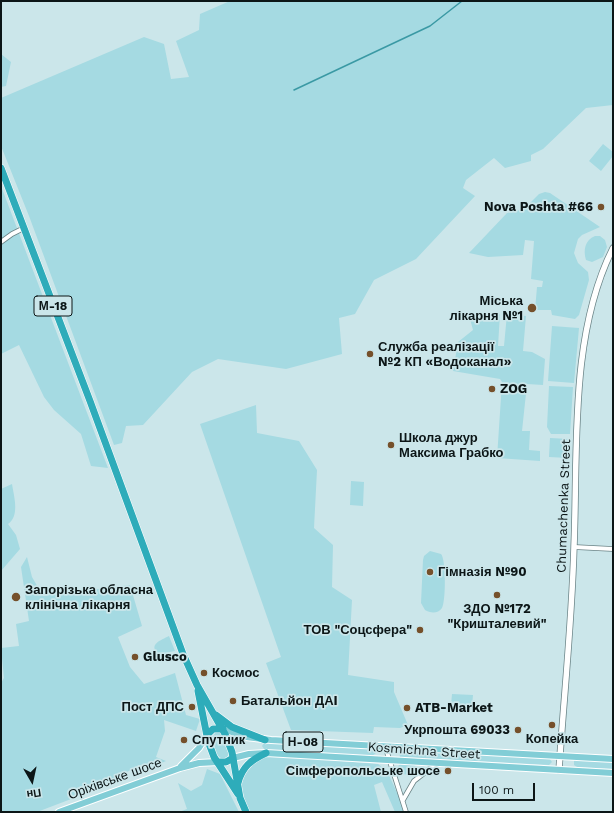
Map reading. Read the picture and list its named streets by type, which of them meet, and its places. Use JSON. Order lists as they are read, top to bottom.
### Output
{
  "streets": {
    "highway": ["М-18", "Н-08"],
    "main road": ["Kosmichna Street", "Оріхівське шосе"],
    "street": ["Chumachenka Street"]
  },
  "crossings": [
    ["М-18", "Н-08"],
    ["М-18", "Kosmichna Street"],
    ["М-18", "Оріхівське шосе"],
    ["Chumachenka Street", "Kosmichna Street"],
    ["Н-08", "Kosmichna Street"],
    ["Н-08", "Оріхівське шосе"]
  ],
  "places": [
    "Nova Poshta #66",
    "Міська лікарня №1",
    "Служба реалізації №2 КП «Водоканал»",
    "ZOG",
    "Школа джур Максима Грабко",
    "Гімназія №90",
    "ЗДО №172 \"Кришталевий\"",
    "Запорізька обласна клінічна лікарня",
    "ТОВ \"Соцсфера\"",
    "Glusco",
    "Космос",
    "Батальйон ДАI",
    "Пост ДПС",
    "ATB-Market",
    "Копейка",
    "Укрпошта 69033",
    "Спутник",
    "Сімферопольське шосе"
  ],
  "scale_bar": "100 m",
  "north": "bottom"
}
